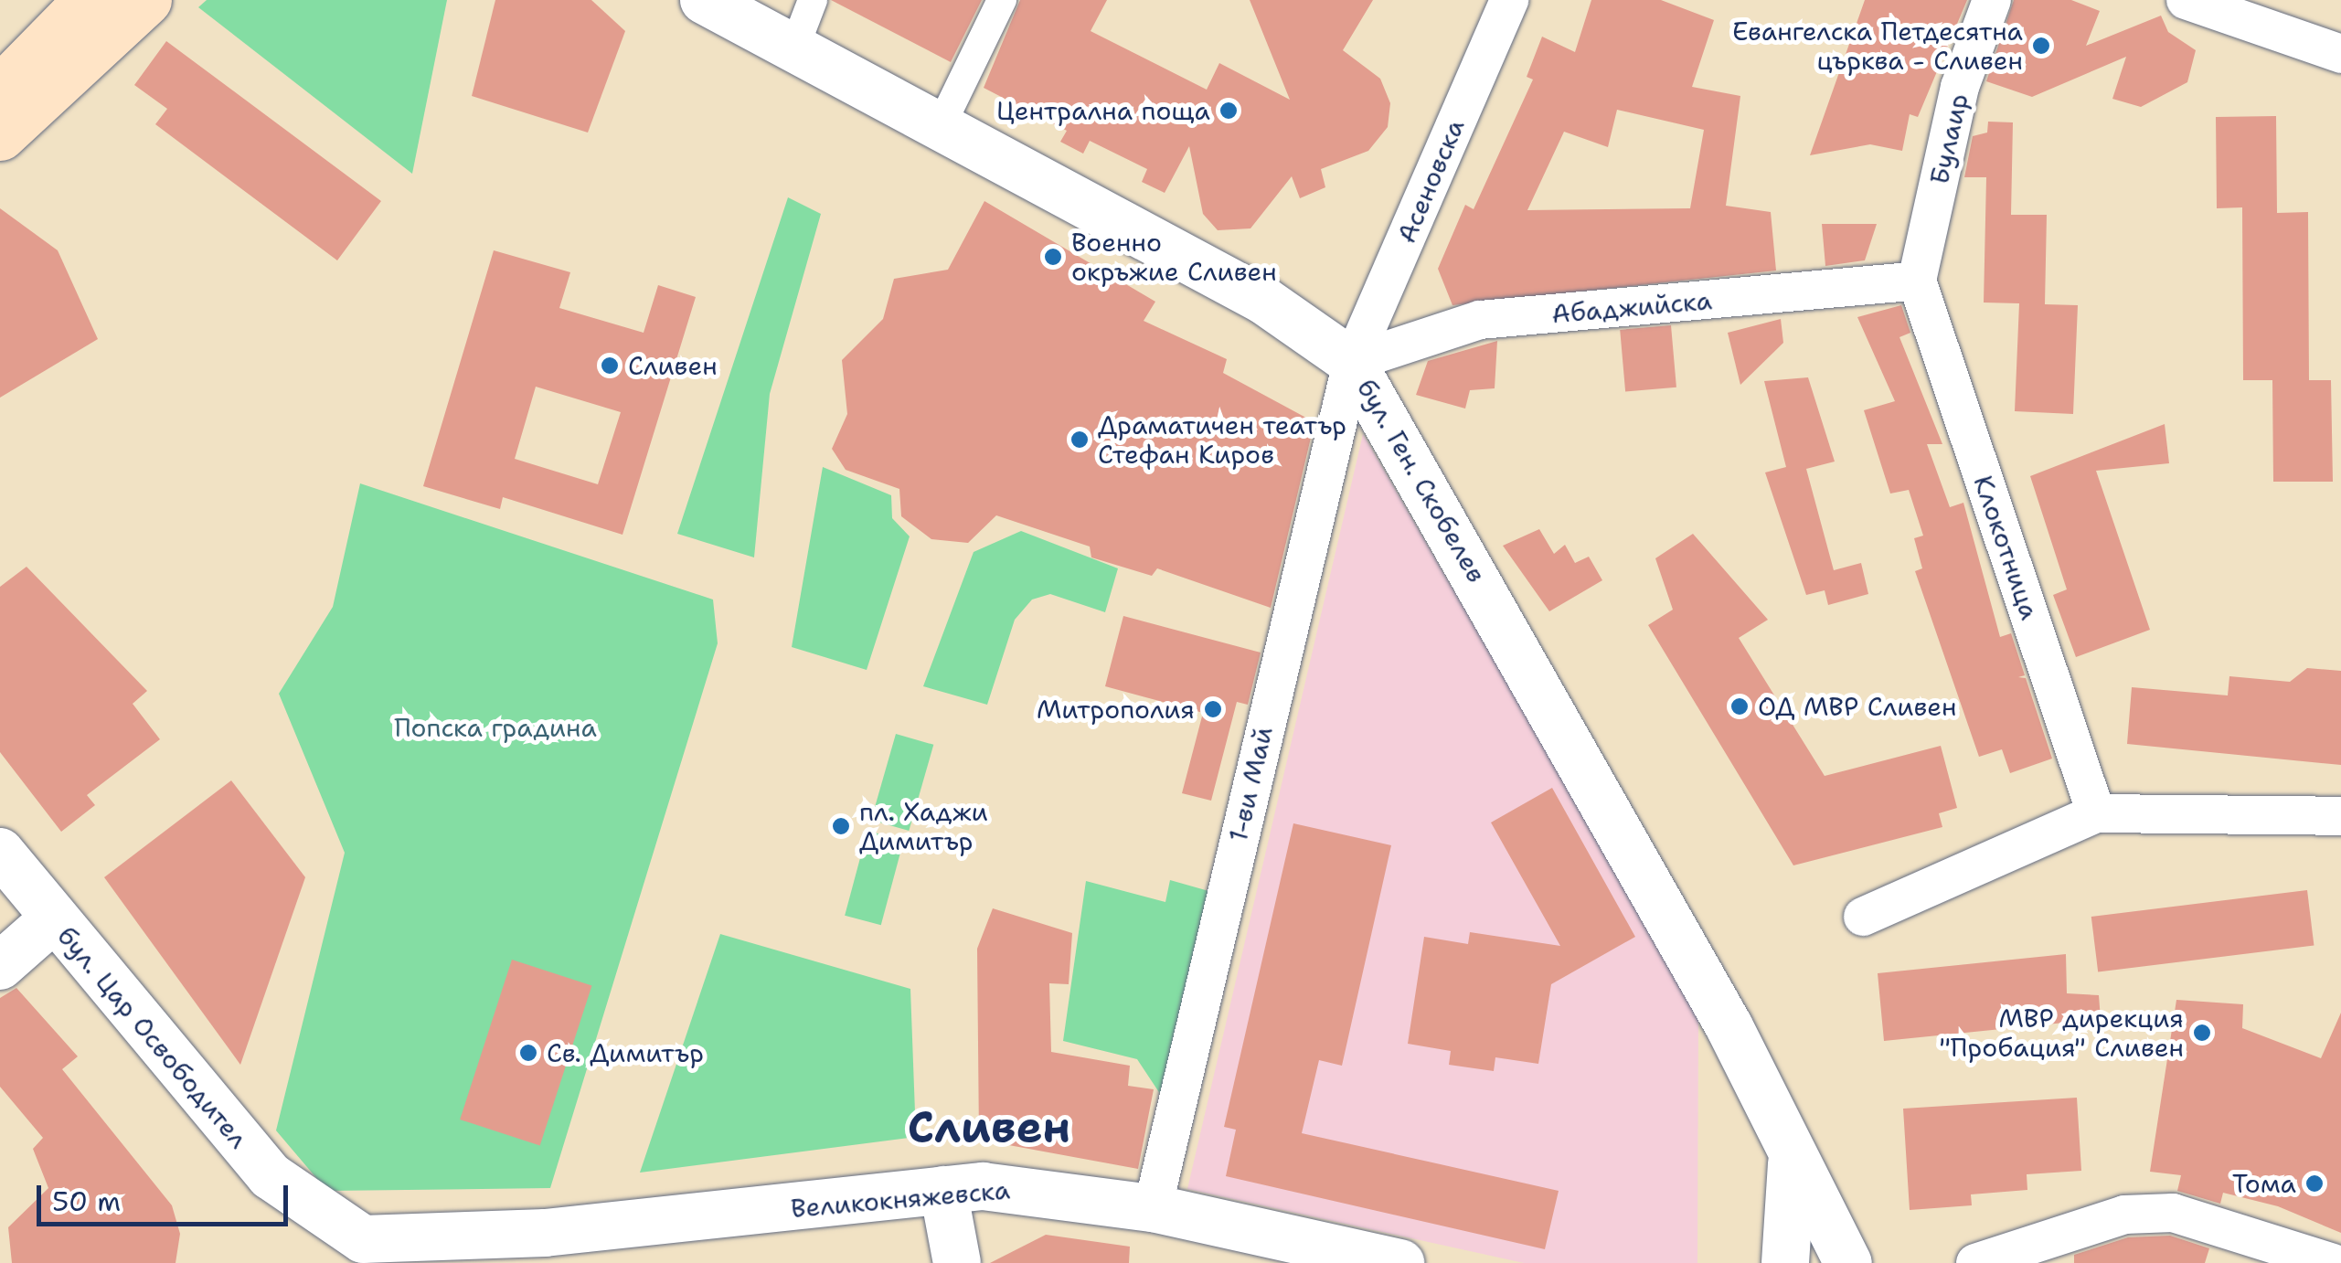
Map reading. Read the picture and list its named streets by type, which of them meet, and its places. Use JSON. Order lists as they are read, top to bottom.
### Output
{
  "streets": {
    "street": [
      "Булаир",
      "Асеновска",
      "Абаджийска",
      "бул. Ген. Скобелев",
      "Клокотница",
      "1-ви Май",
      "бул. Цар Освободител",
      "Великокняжевска"
    ]
  },
  "crossings": [
    ["Булаир", "Абаджийска"],
    ["Булаир", "Клокотница"],
    ["Асеновска", "Абаджийска"],
    ["Асеновска", "бул. Ген. Скобелев"],
    ["Асеновска", "1-ви Май"],
    ["Абаджийска", "бул. Ген. Скобелев"],
    ["Абаджийска", "Клокотница"],
    ["Абаджийска", "1-ви Май"],
    ["бул. Ген. Скобелев", "1-ви Май"],
    ["1-ви Май", "Великокняжевска"],
    ["бул. Цар Освободител", "Великокняжевска"]
  ],
  "districts": ["Сливен"],
  "parks": ["Попска градина"],
  "places": [
    "Евангелска Петдесятна църква - Сливен",
    "Централна поща",
    "Военно окръжие Сливен",
    "Сливен",
    "Драматичен театър Стефан Киров",
    "ОД МВР Сливен",
    "Митрополия",
    "пл. Хаджи Димитър",
    "МВР дирекция \"Пробация\" Сливен",
    "Св. Димитър",
    "Тома"
  ],
  "scale_bar": "50 m"
}
